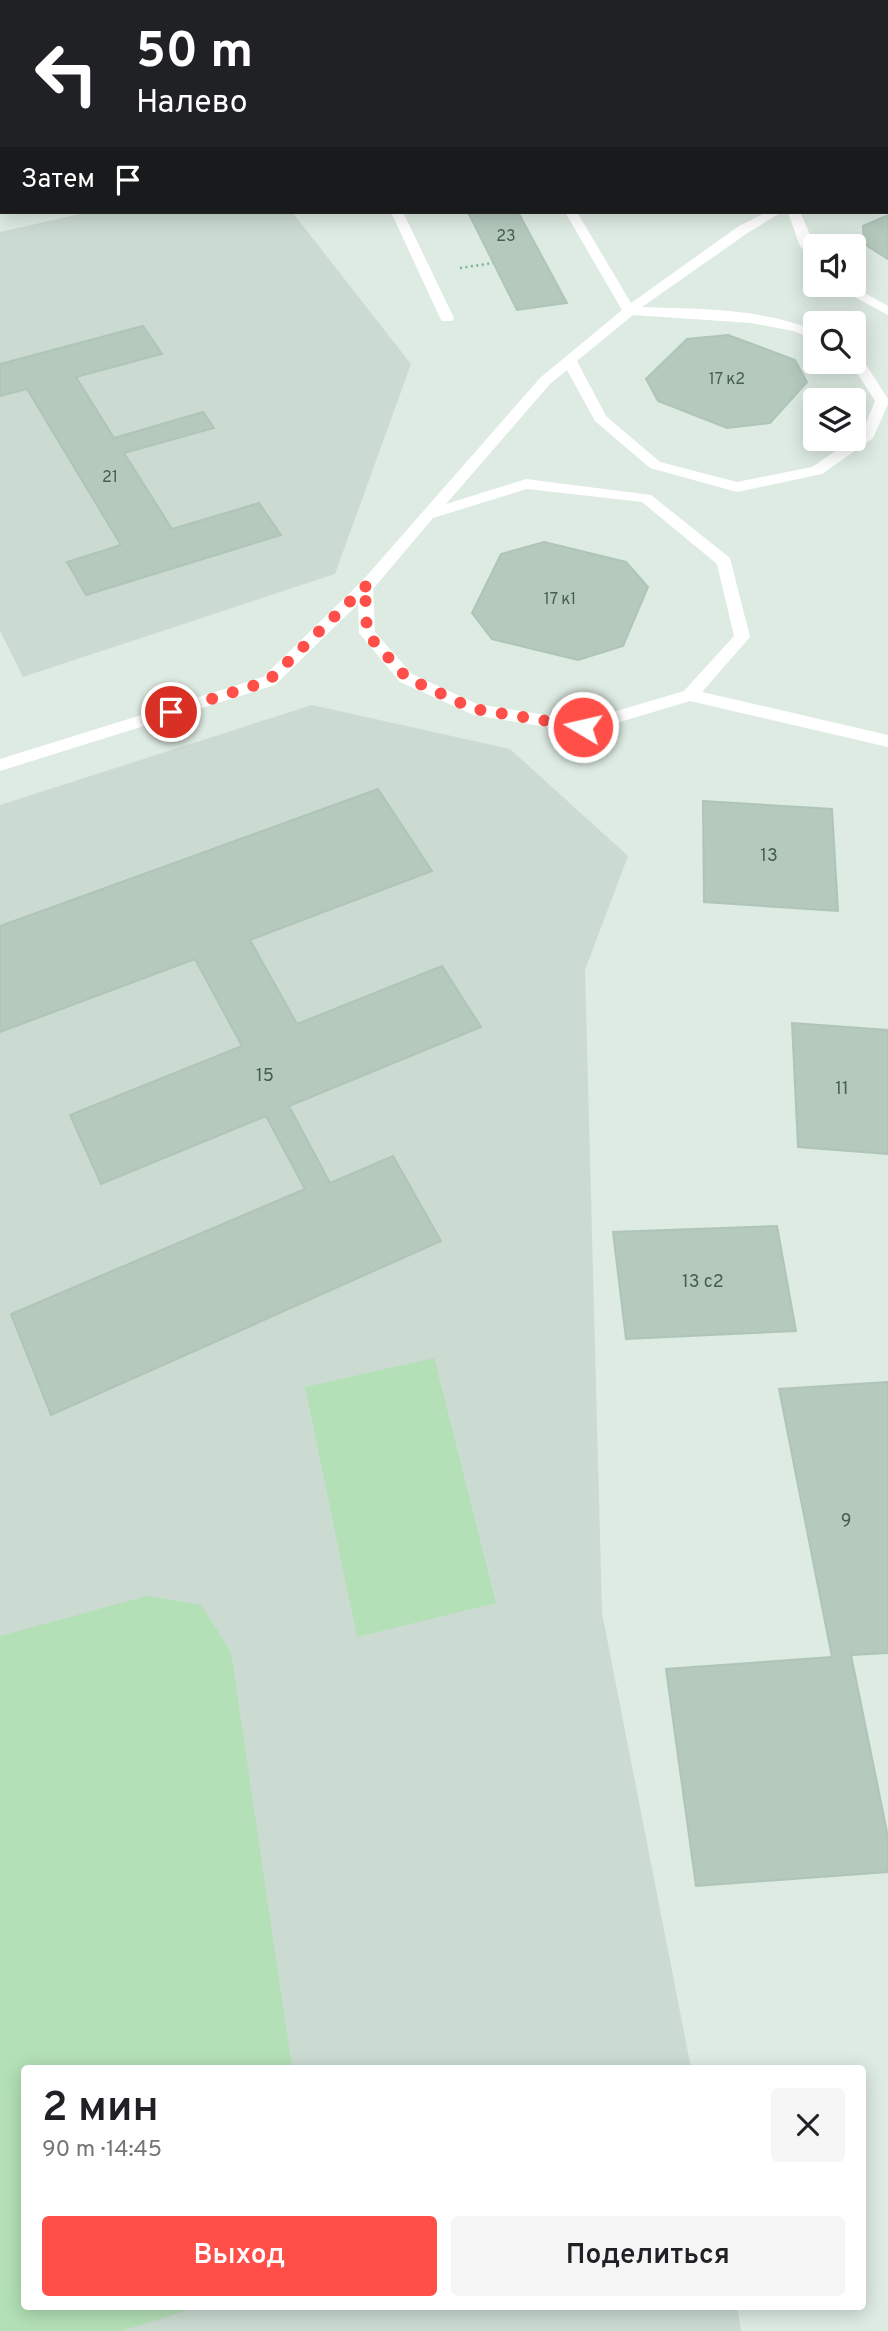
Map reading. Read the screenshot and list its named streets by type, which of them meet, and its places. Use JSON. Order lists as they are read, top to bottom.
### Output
{
  "house_numbers": [
    "23",
    "17 к2",
    "21",
    "17 к1",
    "13",
    "15",
    "11",
    "13 с2",
    "9"
  ],
  "page": {
    "turn": ["50 m", "Налево"],
    "then": "Затем",
    "heading": ["2 мин", "90 m · 14:45"],
    "buttons": ["Выход", "Поделиться"]
  }
}
